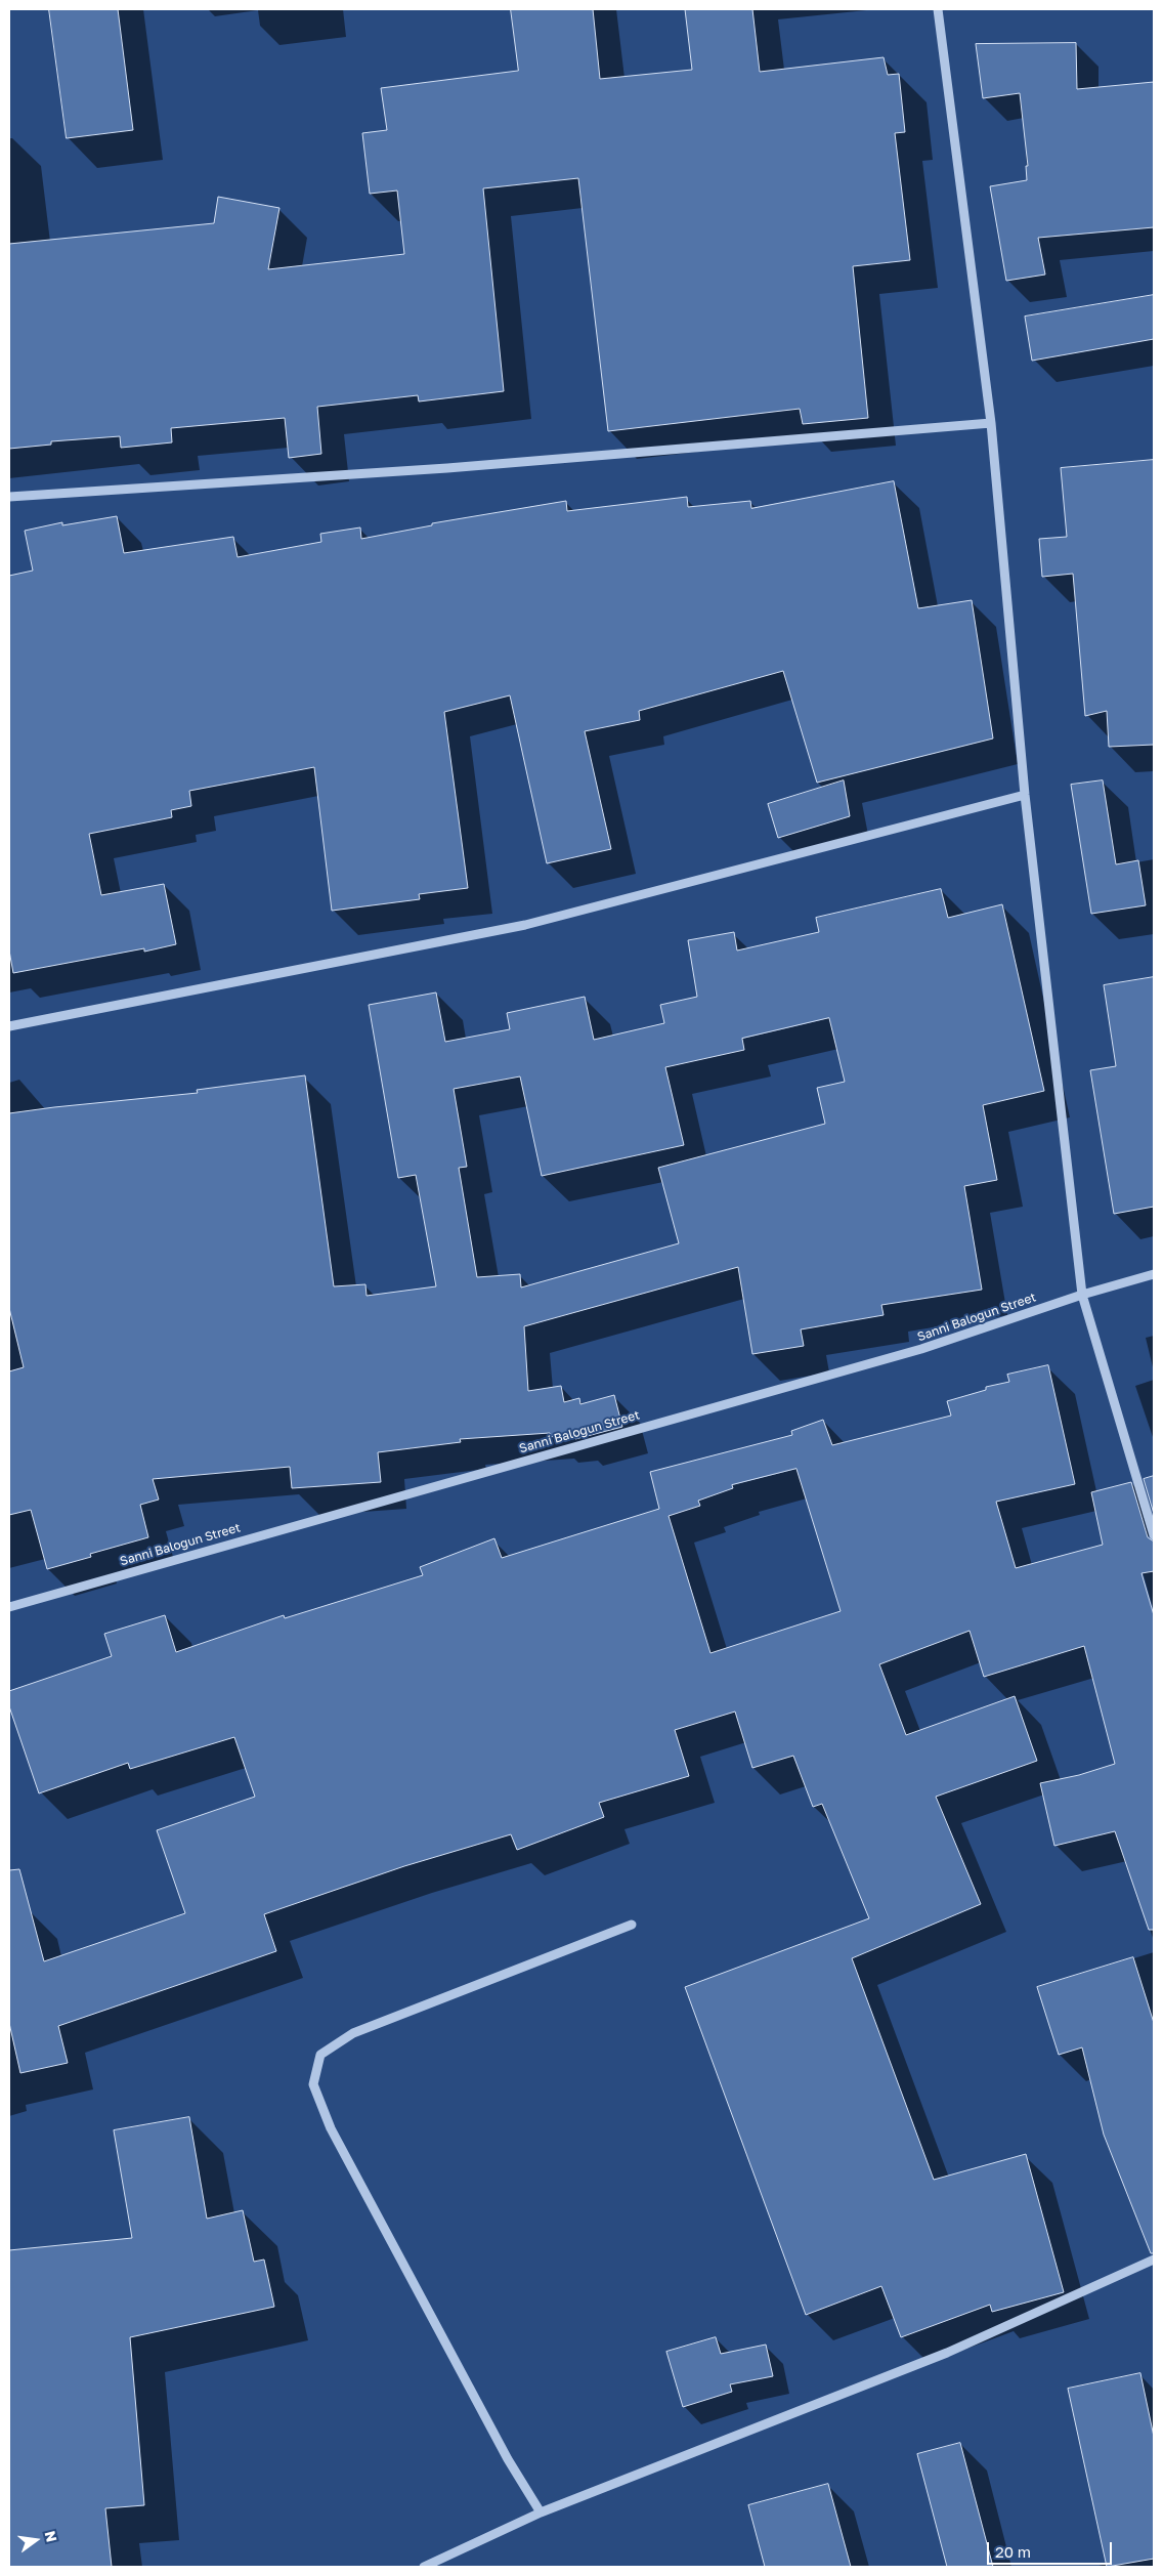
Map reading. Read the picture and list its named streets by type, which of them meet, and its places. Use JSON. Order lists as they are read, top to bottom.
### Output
{
  "streets": {
    "street": ["Sanni Balogun Street"]
  },
  "scale_bar": "20 m",
  "north": "right"
}
